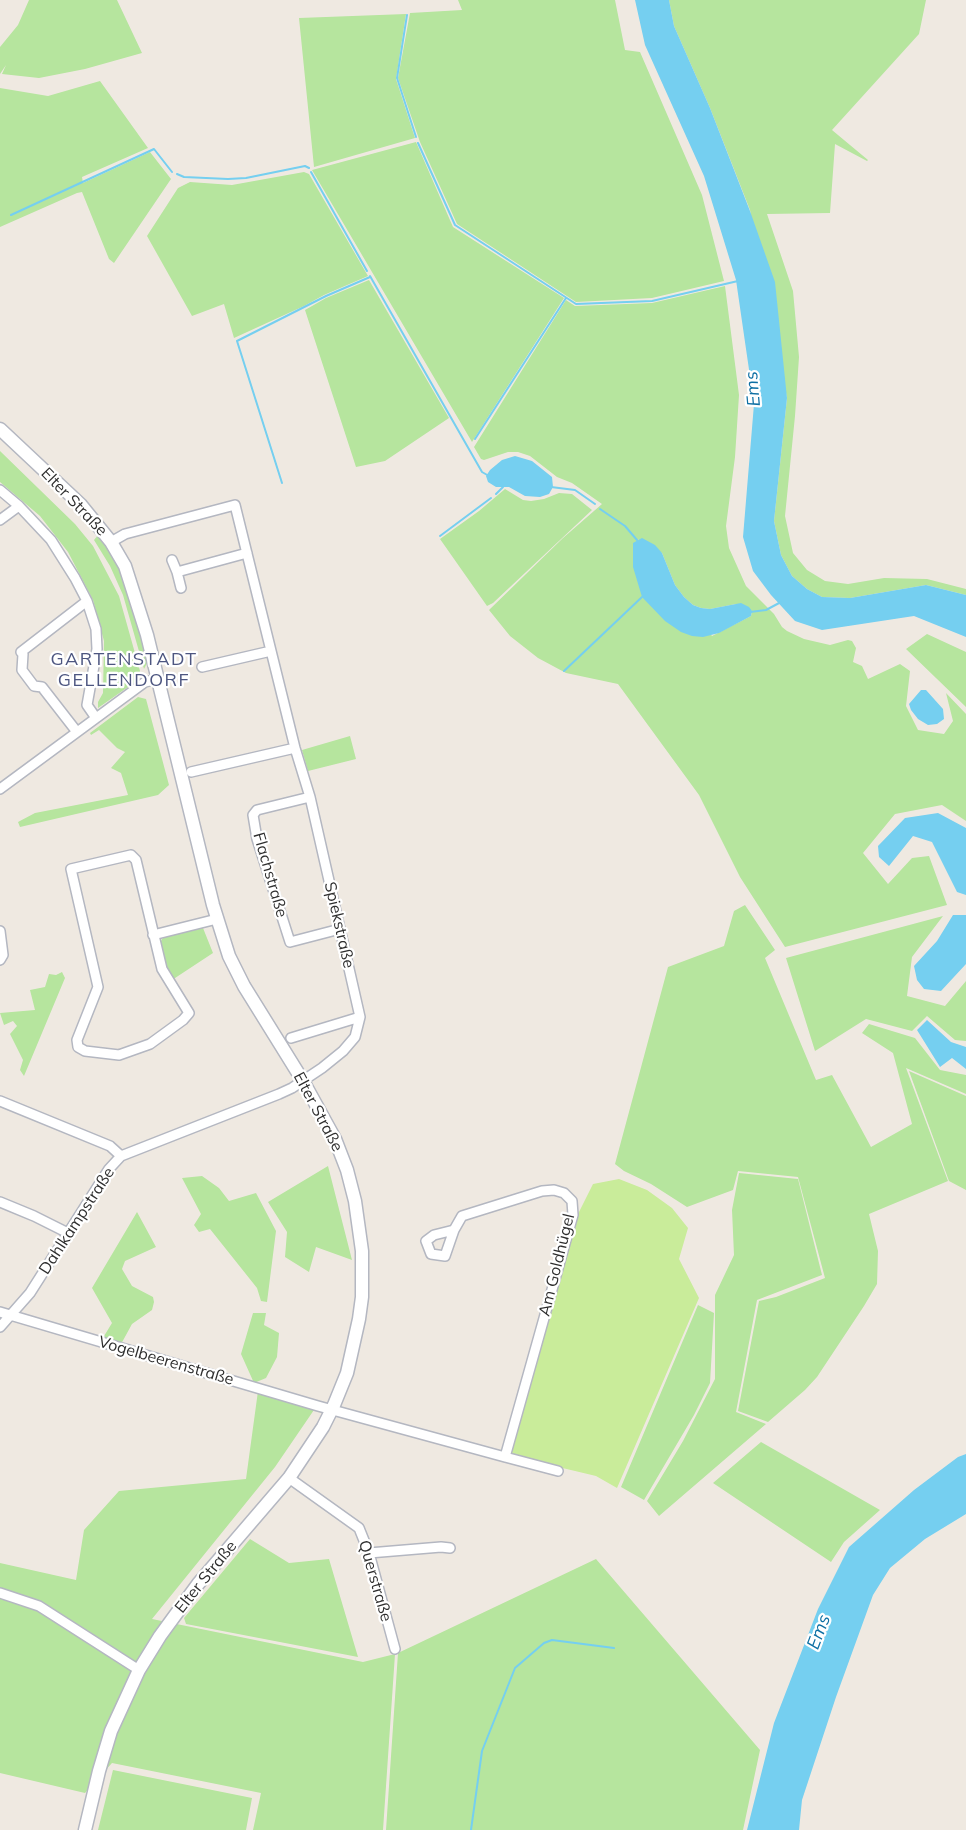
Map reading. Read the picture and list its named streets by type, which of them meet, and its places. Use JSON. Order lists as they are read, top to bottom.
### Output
{
  "streets": {
    "main road": ["Elter Straße"],
    "street": [
      "Flachstraße",
      "Spiekstraße",
      "Dahlkampstraße",
      "Am Goldhügel",
      "Vogelbeerenstraße",
      "Querstraße"
    ]
  },
  "crossings": [
    ["Elter Straße", "Spiekstraße"],
    ["Elter Straße", "Dahlkampstraße"],
    ["Elter Straße", "Vogelbeerenstraße"],
    ["Elter Straße", "Querstraße"],
    ["Flachstraße", "Spiekstraße"],
    ["Dahlkampstraße", "Vogelbeerenstraße"]
  ],
  "districts": ["GARTENSTADT GELLENDORF"],
  "water": ["Ems"]
}
